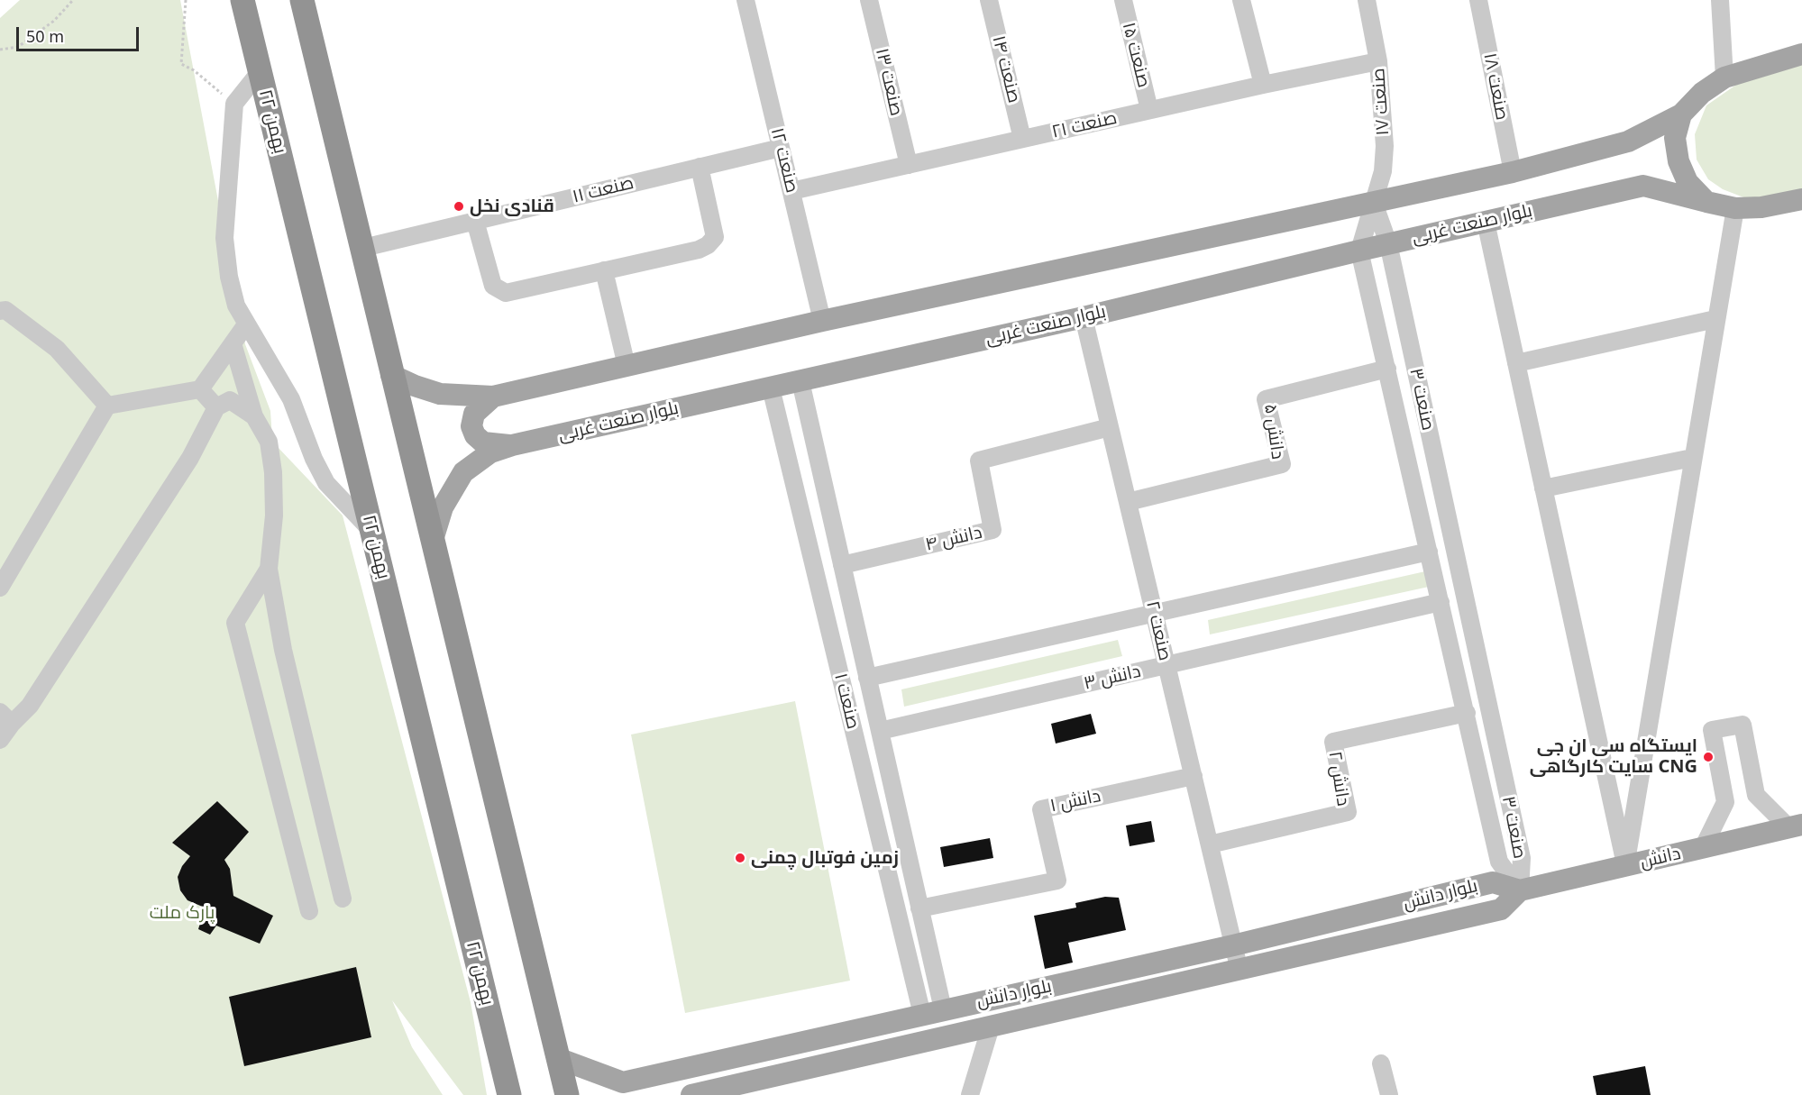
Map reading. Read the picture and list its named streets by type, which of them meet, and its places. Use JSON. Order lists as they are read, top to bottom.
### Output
{
  "streets": {
    "highway": ["۲۲ بهمن"],
    "main road": ["بلوار صنعت غربی", "دانش", "بلوار دانش"],
    "street": [
      "صنعت ۱۵",
      "صنعت ۱۴",
      "صنعت ۱۳",
      "صنعت ۱۸",
      "صنعت ۱۷",
      "صنعت ۲۱",
      "صنعت ۱۲",
      "صنعت ۱۱",
      "صنعت ۳",
      "دانش ۵",
      "دانش ۴",
      "صنعت ۲",
      "دانش ۳",
      "صنعت ۱",
      "دانش ۲",
      "دانش ۱"
    ]
  },
  "crossings": [
    ["صنعت ۱۵", "صنعت ۲۱"],
    ["صنعت ۱۴", "صنعت ۲۱"],
    ["صنعت ۱۳", "صنعت ۲۱"],
    ["صنعت ۱۷", "صنعت ۲۱"],
    ["صنعت ۱۷", "بلوار صنعت غربی"],
    ["صنعت ۱۷", "صنعت ۳"],
    ["صنعت ۲۱", "صنعت ۱۲"],
    ["صنعت ۱۲", "صنعت ۱۱"],
    ["بلوار صنعت غربی", "صنعت ۳"],
    ["بلوار صنعت غربی", "صنعت ۲"],
    ["بلوار صنعت غربی", "صنعت ۱"],
    ["صنعت ۳", "دانش ۵"],
    ["صنعت ۳", "دانش ۳"],
    ["صنعت ۳", "دانش ۲"],
    ["صنعت ۳", "دانش"],
    ["صنعت ۳", "بلوار دانش"],
    ["دانش ۵", "صنعت ۲"],
    ["دانش ۴", "صنعت ۲"],
    ["دانش ۴", "صنعت ۱"],
    ["صنعت ۲", "دانش ۳"],
    ["صنعت ۲", "دانش ۲"],
    ["صنعت ۲", "دانش ۱"],
    ["صنعت ۲", "بلوار دانش"],
    ["دانش ۳", "صنعت ۱"],
    ["صنعت ۱", "دانش ۱"],
    ["صنعت ۱", "بلوار دانش"],
    ["دانش", "بلوار دانش"]
  ],
  "parks": ["پارک ملت"],
  "places": ["قنادی نخل", "ایستگاه سی ان جی سایت کارگاهی CNG", "زمین فوتبال چمنی"],
  "scale_bar": "50 m"
}
